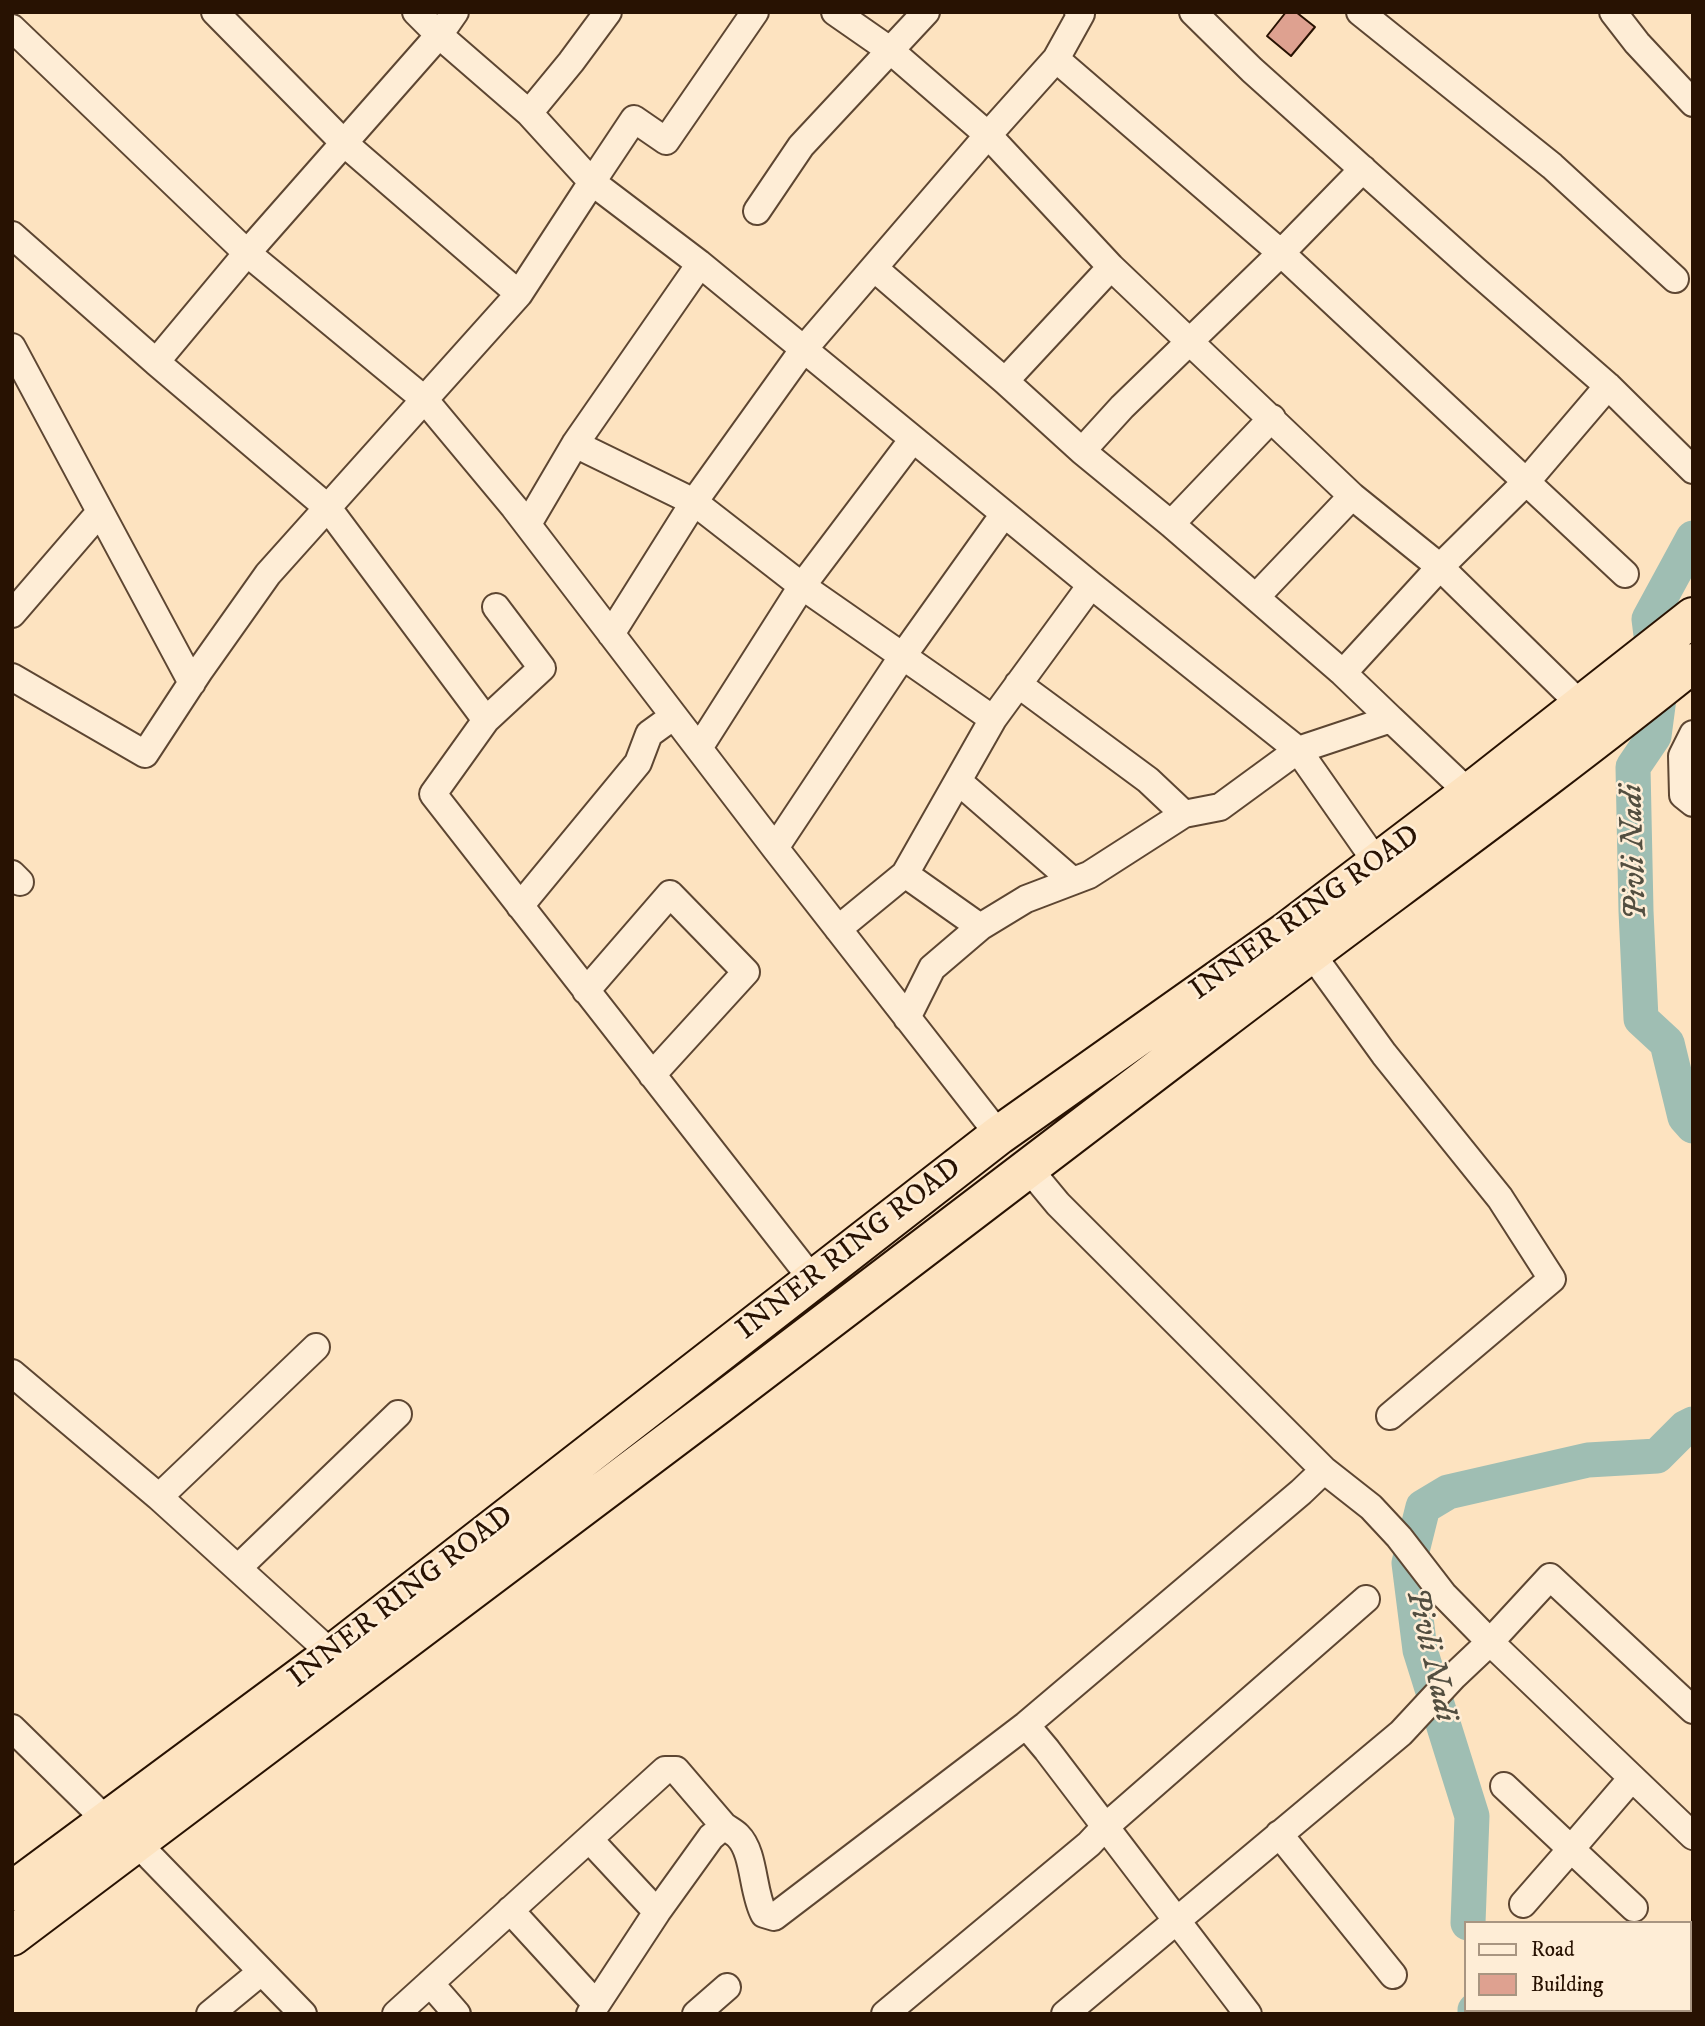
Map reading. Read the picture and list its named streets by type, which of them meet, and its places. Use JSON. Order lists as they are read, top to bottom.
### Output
{
  "streets": {
    "highway": ["INNER RING ROAD"]
  },
  "water": ["Pivli Nadi"],
  "legend": ["Road", "Building"]
}
